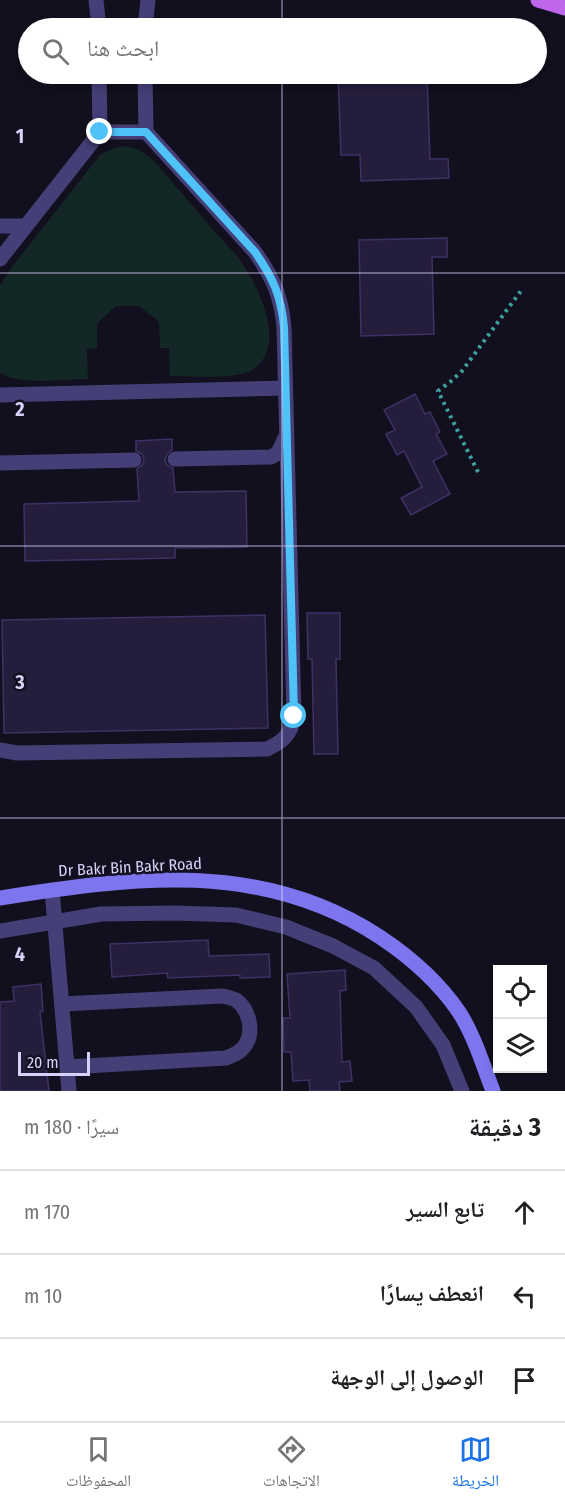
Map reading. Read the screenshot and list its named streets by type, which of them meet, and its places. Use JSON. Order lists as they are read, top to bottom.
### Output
{
  "streets": {
    "street": ["Dr Bakr Bin Bakr Road"]
  },
  "scale_bar": "20 m",
  "page": {
    "search": "ابحث هنا",
    "scale": "20 m",
    "heading": ["3 دقيقة", "سيرًا · 180 m"],
    "list": [
      ["تابع السير", "170 m"],
      ["انعطف يسارًا", "10 m"],
      "الوصول إلى الوجهة"
    ],
    "nav": ["الخريطة", "الاتجاهات", "المحفوظات"]
  },
  "grid": {
    "rows": [
      "1",
      "2",
      "3",
      "4"
    ]
  }
}
